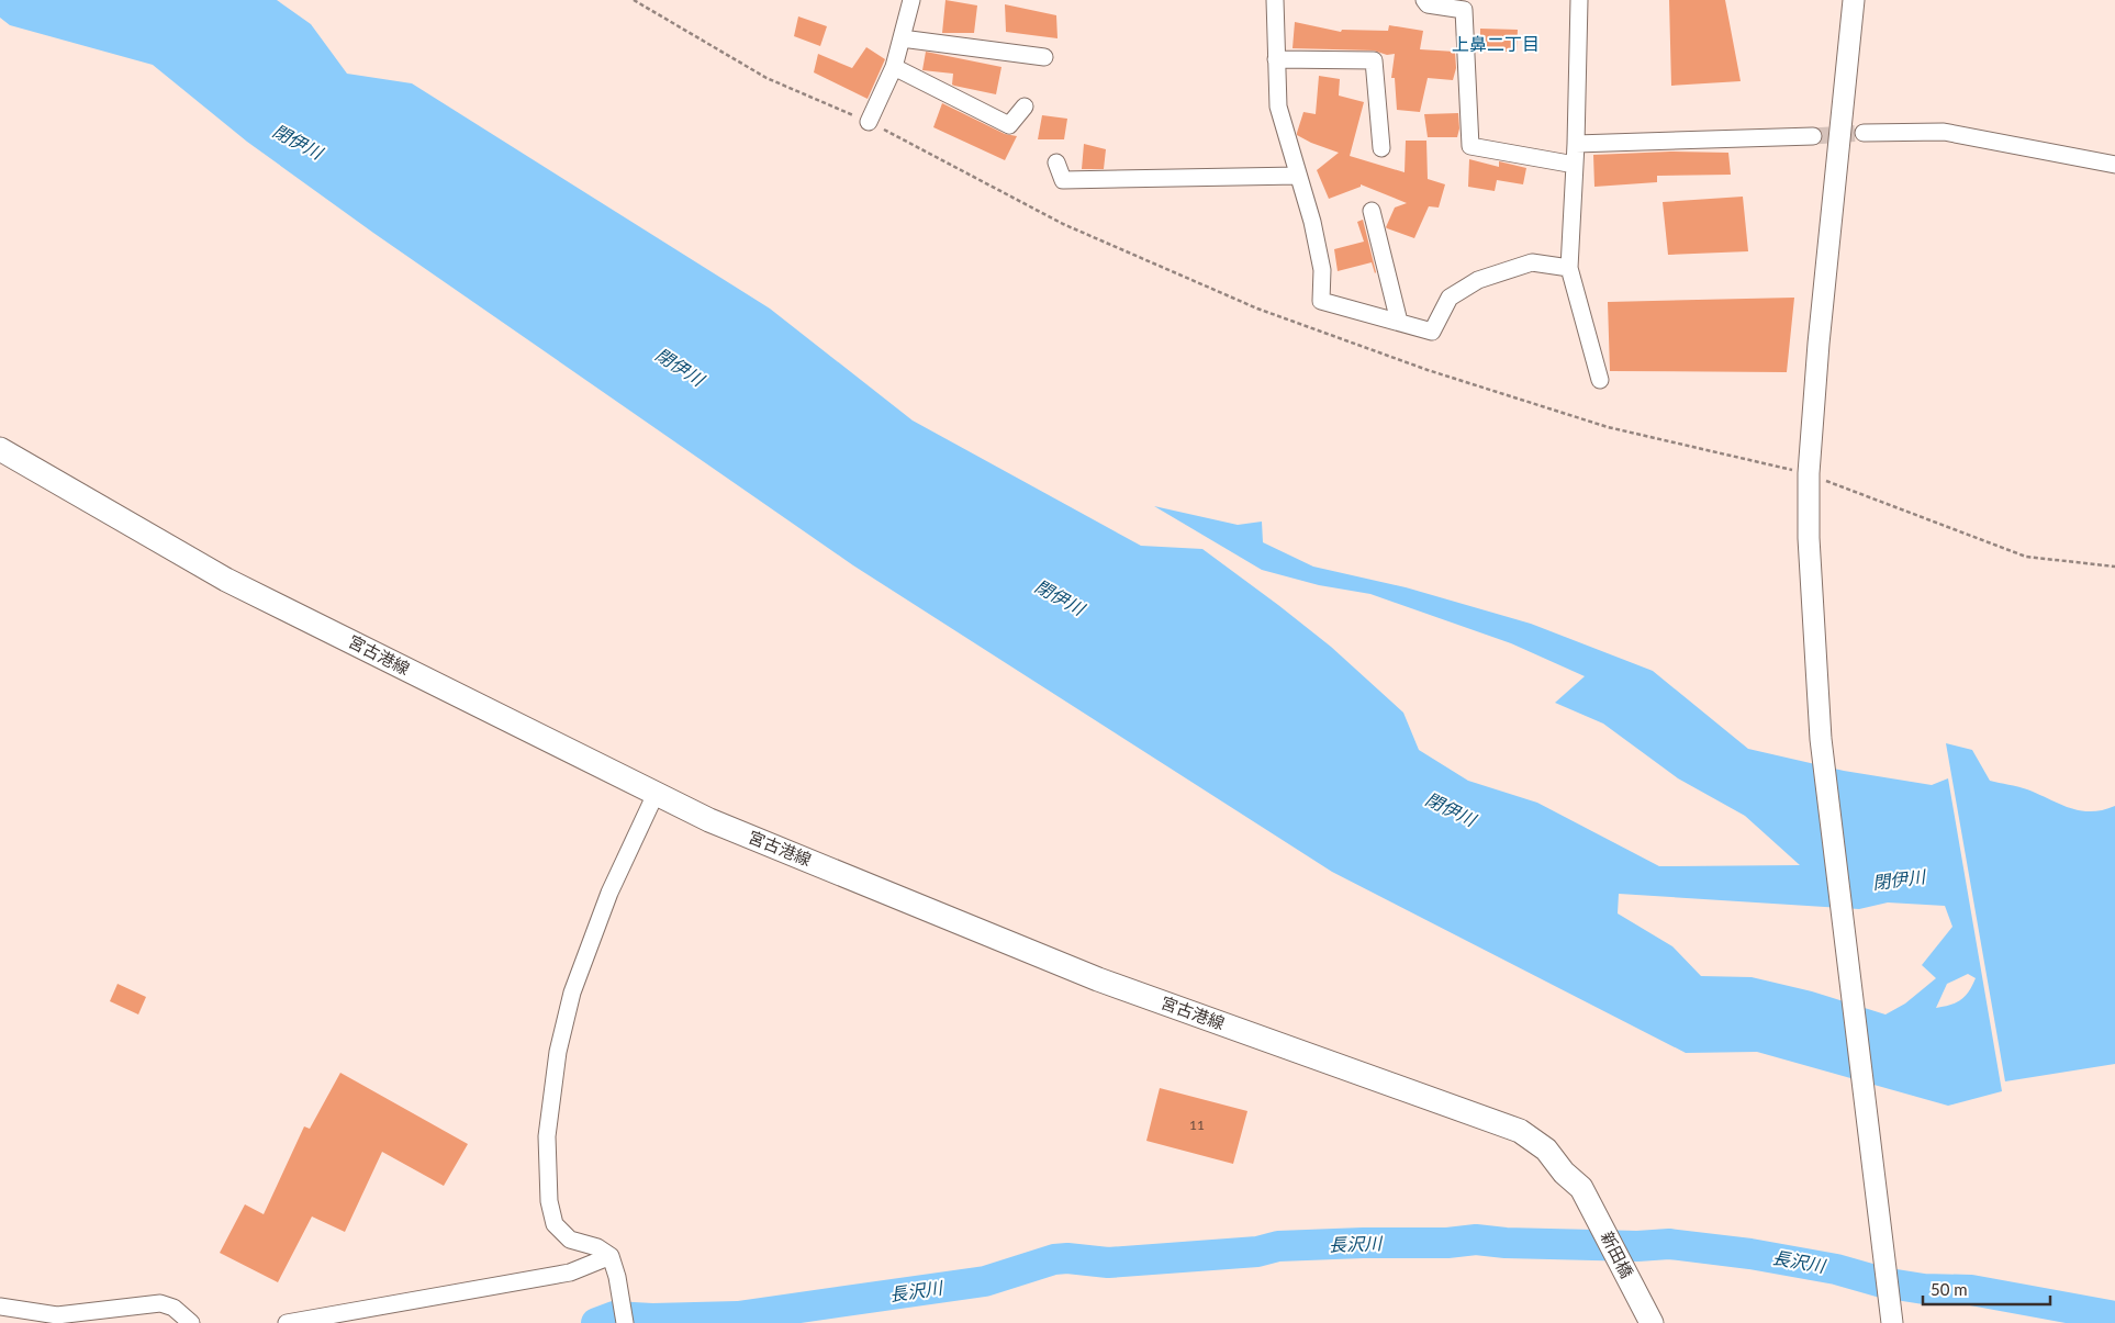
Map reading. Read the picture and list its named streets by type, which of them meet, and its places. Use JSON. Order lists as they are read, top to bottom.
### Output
{
  "streets": {
    "main road": ["宮古港線", "新田橋"]
  },
  "crossings": [
    ["宮古港線", "新田橋"]
  ],
  "districts": ["上鼻二丁目"],
  "water": ["閉伊川", "長沢川"],
  "house_numbers": ["11"],
  "scale_bar": "50 m"
}
